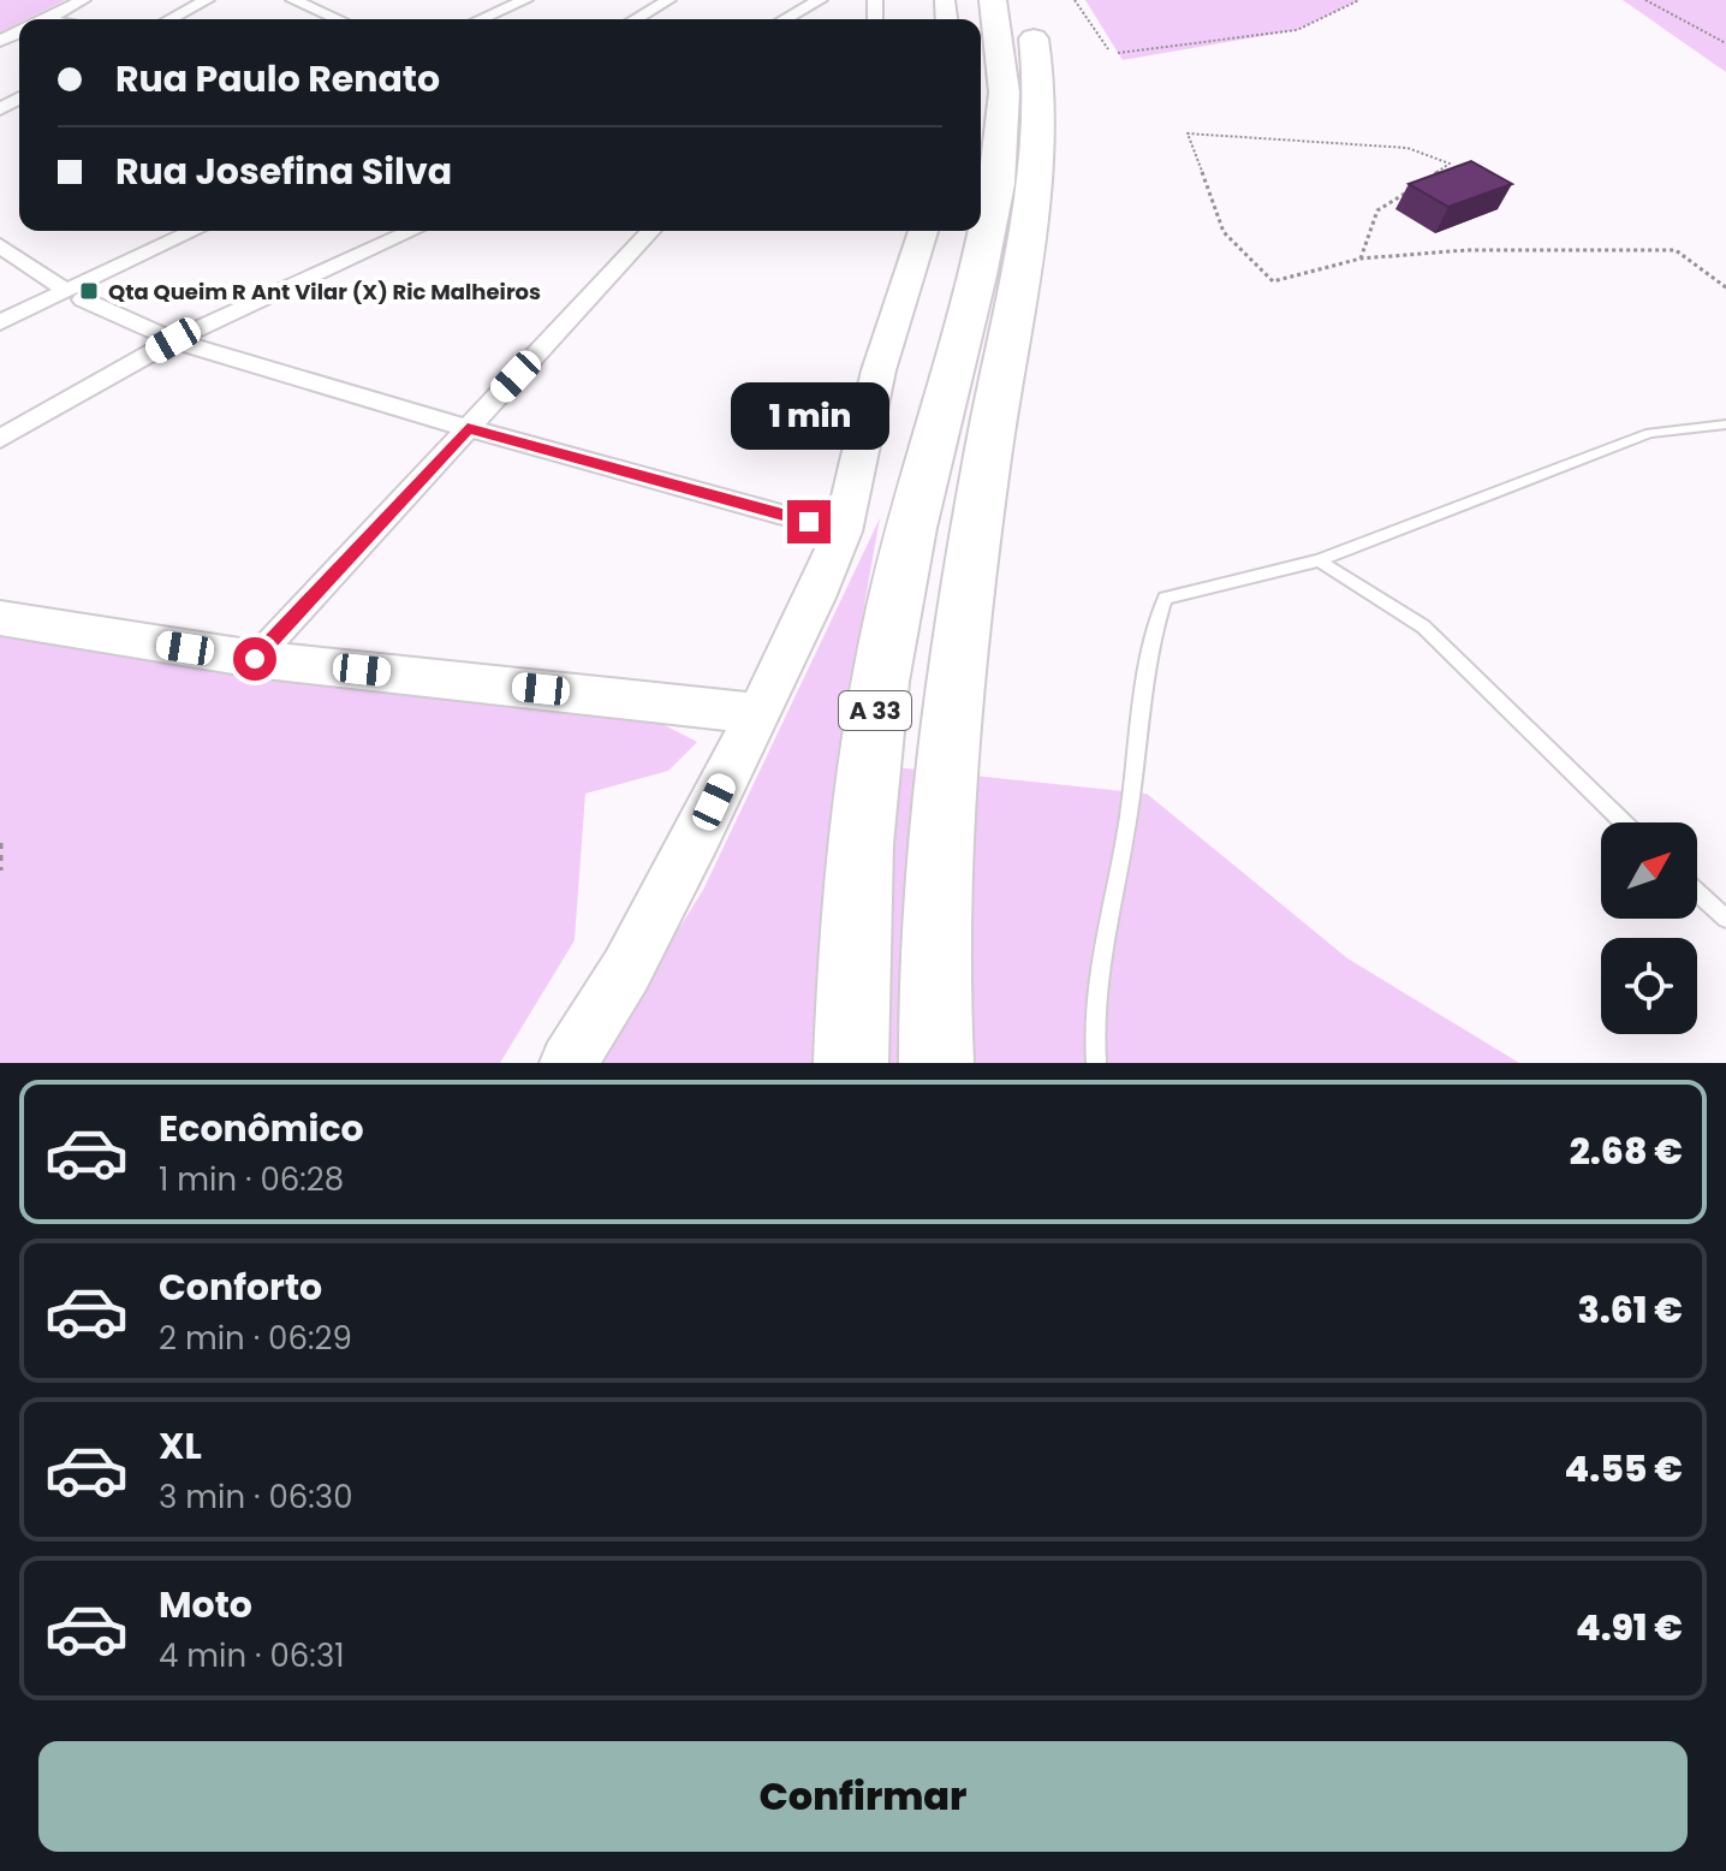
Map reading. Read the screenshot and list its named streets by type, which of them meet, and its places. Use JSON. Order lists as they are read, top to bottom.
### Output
{
  "streets": {
    "highway": ["A 33"]
  },
  "places": {
    "transit": ["Qta Queim R Ant Vilar (X) Ric Malheiros"]
  },
  "north": "top right",
  "page": {
    "banner": ["Rua Paulo Renato", "Rua Josefina Silva"],
    "bubble": "1 min",
    "list": [
      {
        "name": "Econômico",
        "note": "1 min · 06:28",
        "value": "2.68 €"
      },
      {
        "name": "Conforto",
        "note": "2 min · 06:29",
        "value": "3.61 €"
      },
      {
        "name": "XL",
        "note": "3 min · 06:30",
        "value": "4.55 €"
      },
      {
        "name": "Moto",
        "note": "4 min · 06:31",
        "value": "4.91 €"
      }
    ],
    "buttons": "Confirmar"
  }
}
